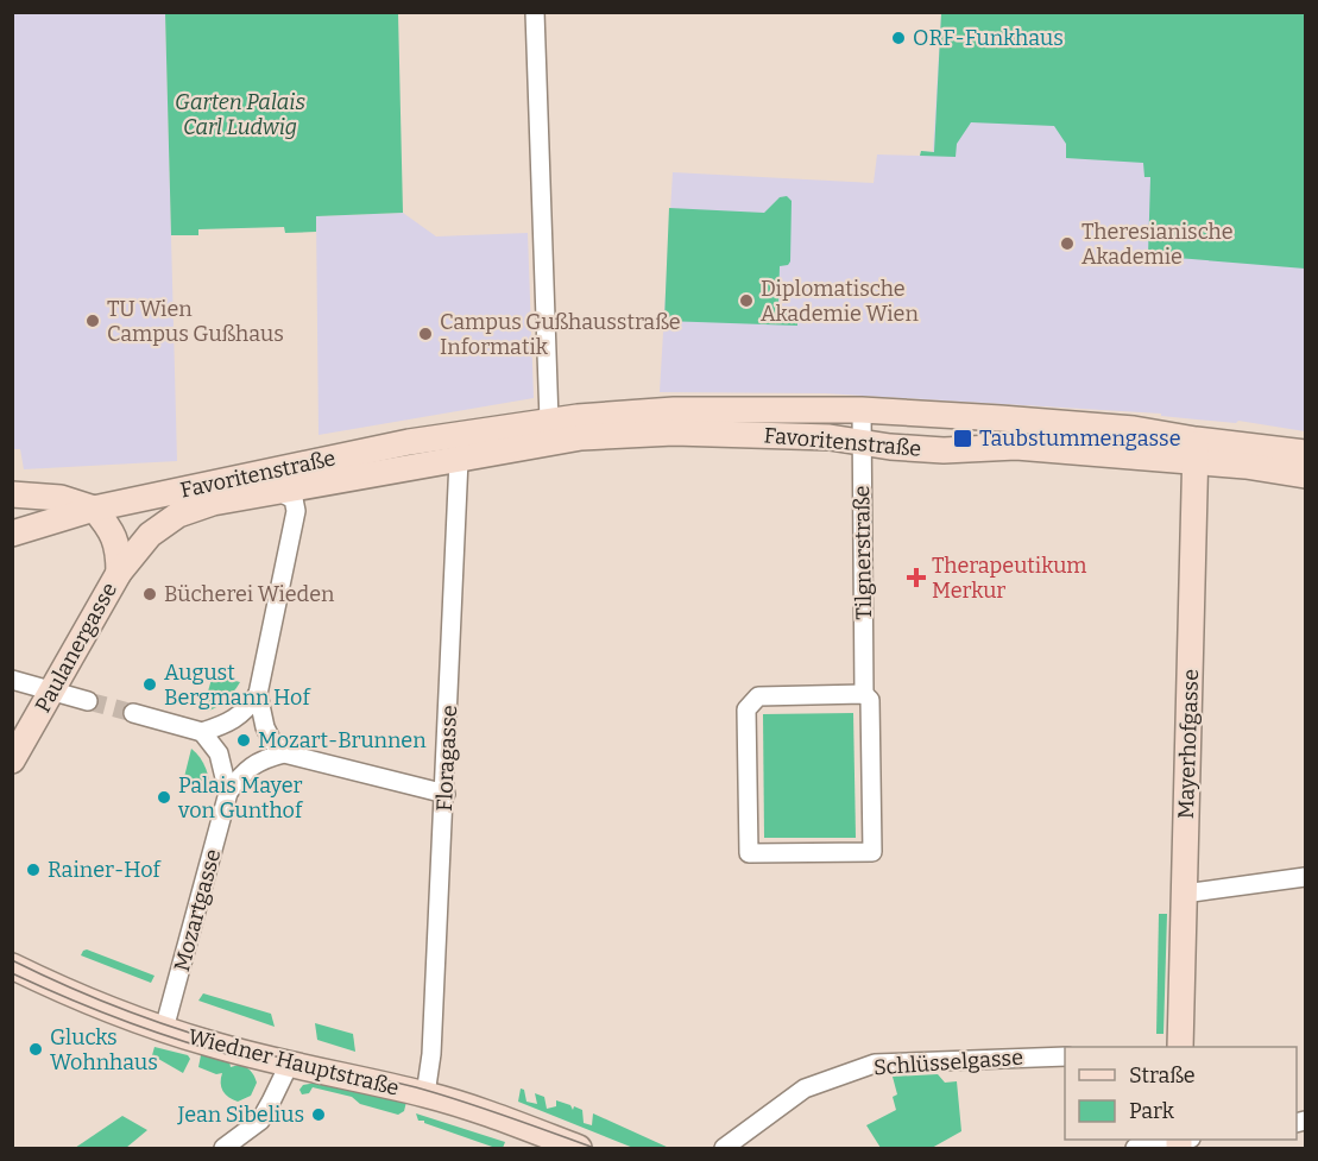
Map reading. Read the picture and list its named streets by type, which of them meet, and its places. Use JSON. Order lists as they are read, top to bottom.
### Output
{
  "streets": {
    "main road": [
      "Favoritenstraße",
      "Paulanergasse",
      "Mayerhofgasse",
      "Wiedner Hauptstraße"
    ],
    "street": [
      "Tilgnerstraße",
      "Floragasse",
      "Mozartgasse",
      "Schlüsselgasse"
    ]
  },
  "crossings": [
    ["Favoritenstraße", "Tilgnerstraße"],
    ["Favoritenstraße", "Paulanergasse"],
    ["Favoritenstraße", "Mayerhofgasse"],
    ["Favoritenstraße", "Floragasse"],
    ["Floragasse", "Wiedner Hauptstraße"],
    ["Mozartgasse", "Wiedner Hauptstraße"]
  ],
  "parks": ["Garten Palais Carl Ludwig"],
  "places": {
    "other": [
      "ORF-Funkhaus",
      "Theresianische Akademie",
      "Diplomatische Akademie Wien",
      "TU Wien Campus Gußhaus",
      "Campus Gußhausstraße Informatik",
      "Bücherei Wieden",
      "August Bergmann Hof",
      "Mozart-Brunnen",
      "Palais Mayer von Gunthof",
      "Rainer-Hof",
      "Glucks Wohnhaus",
      "Jean Sibelius"
    ],
    "transit": ["Taubstummengasse"],
    "health": ["Therapeutikum Merkur"]
  },
  "legend": ["Straße", "Park"]
}
